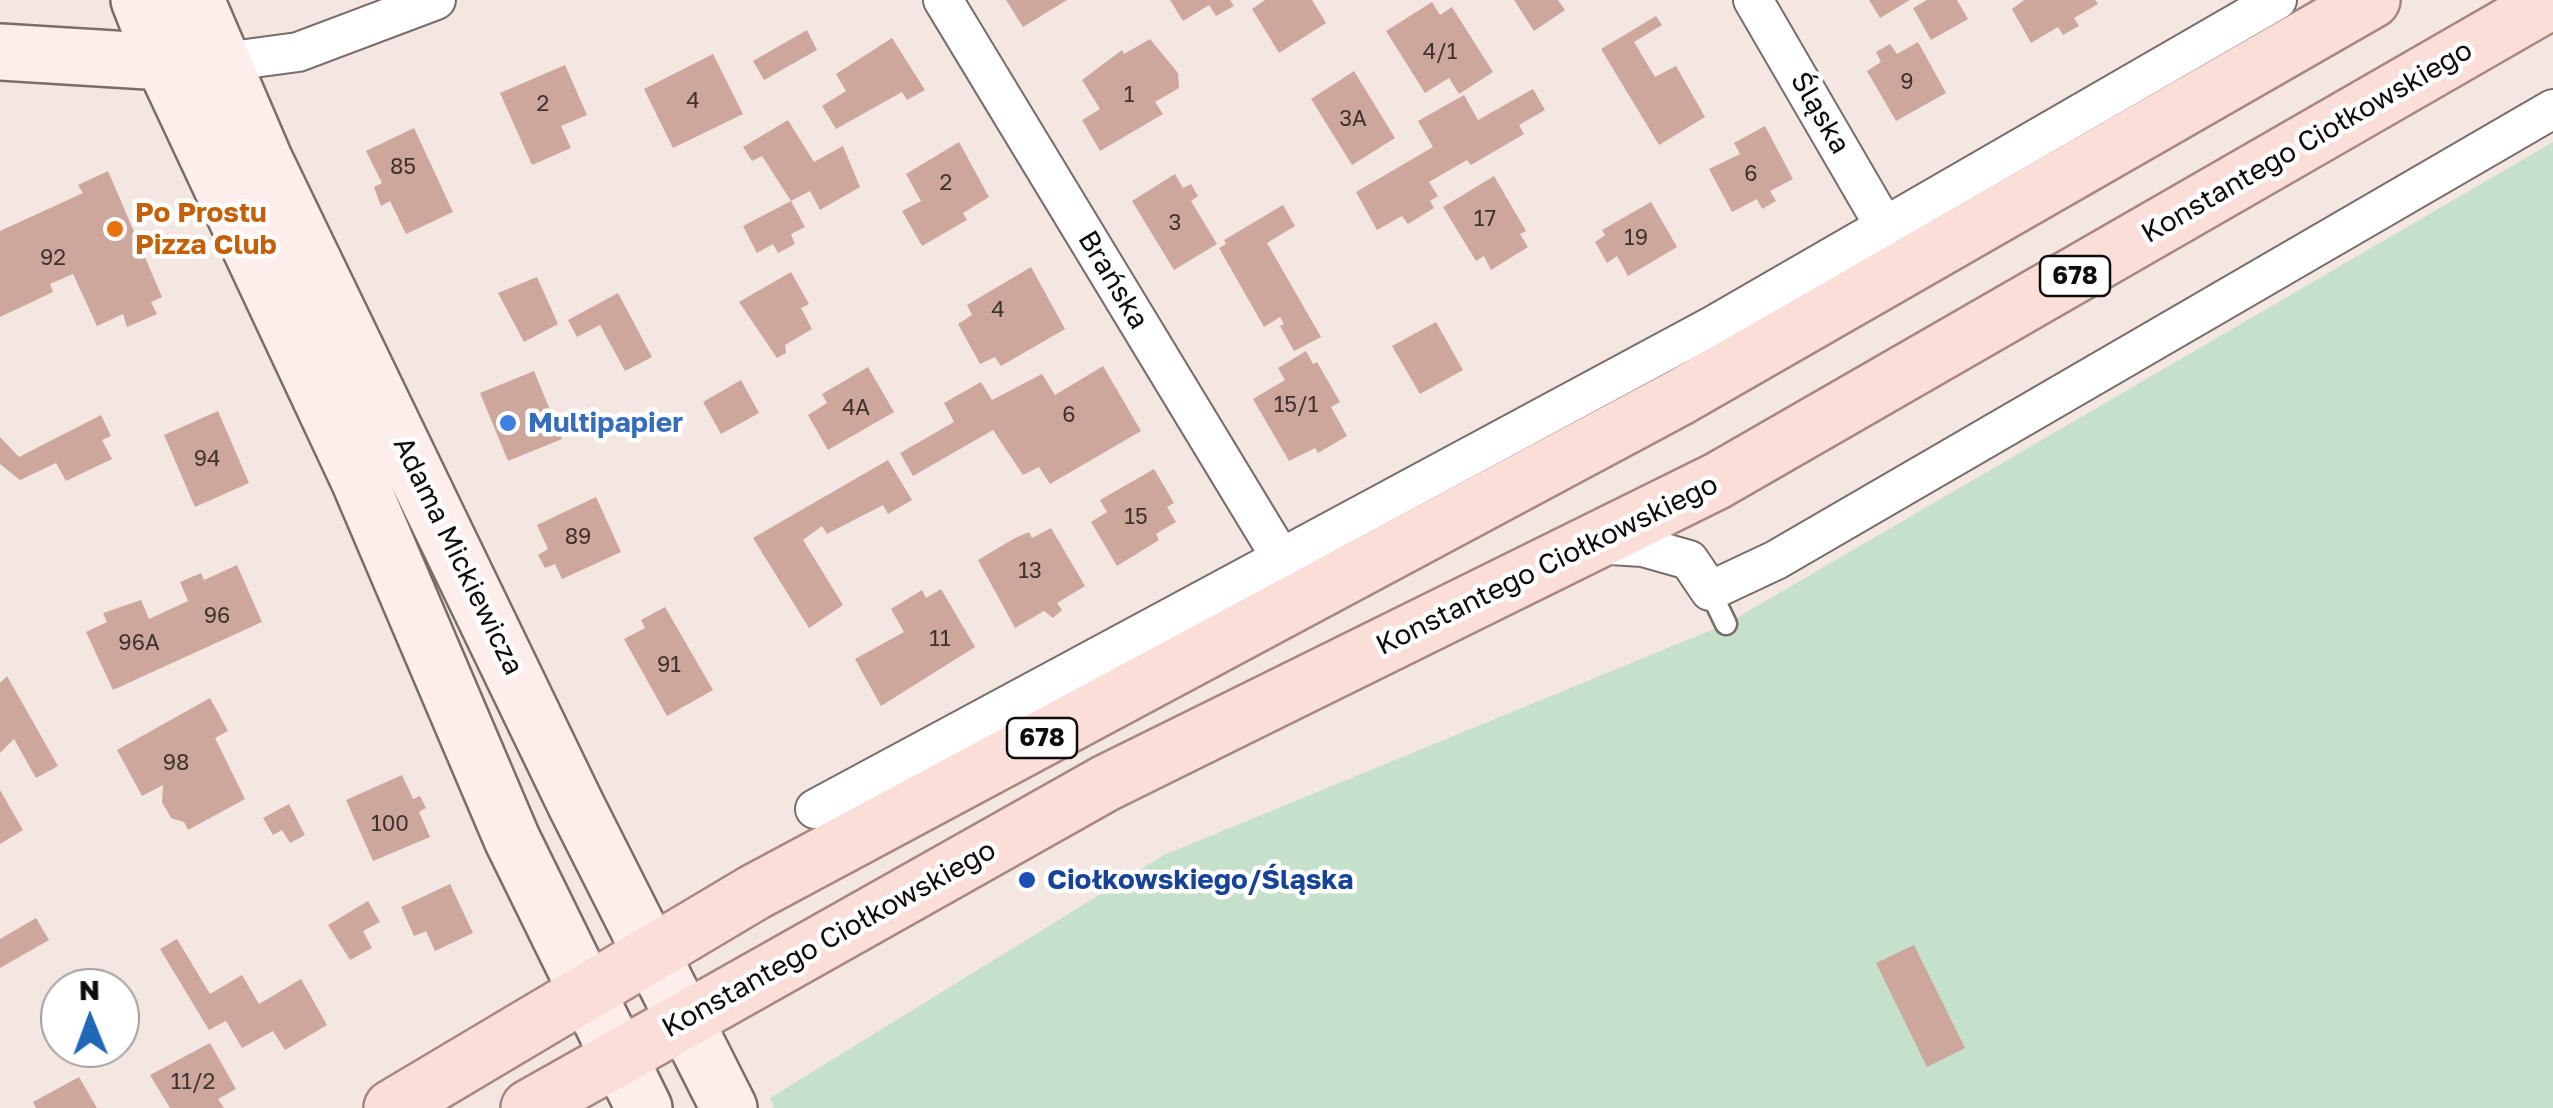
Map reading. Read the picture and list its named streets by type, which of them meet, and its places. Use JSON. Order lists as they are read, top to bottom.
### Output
{
  "streets": {
    "main road": ["Konstantego Ciołkowskiego", "678"],
    "street": ["Śląska", "Brańska", "Adama Mickiewicza"]
  },
  "crossings": [
    ["Konstantego Ciołkowskiego", "Adama Mickiewicza"],
    ["678", "Adama Mickiewicza"]
  ],
  "places": ["Po Prostu Pizza Club", "Multipapier", "Ciołkowskiego/Śląska"],
  "house_numbers": [
    "4/1",
    "9",
    "1",
    "4",
    "2",
    "3A",
    "85",
    "6",
    "2",
    "17",
    "3",
    "19",
    "92",
    "4",
    "15/1",
    "4A",
    "6",
    "94",
    "15",
    "89",
    "13",
    "96",
    "11",
    "96A",
    "91",
    "98",
    "100",
    "11/2"
  ],
  "north": "top"
}
